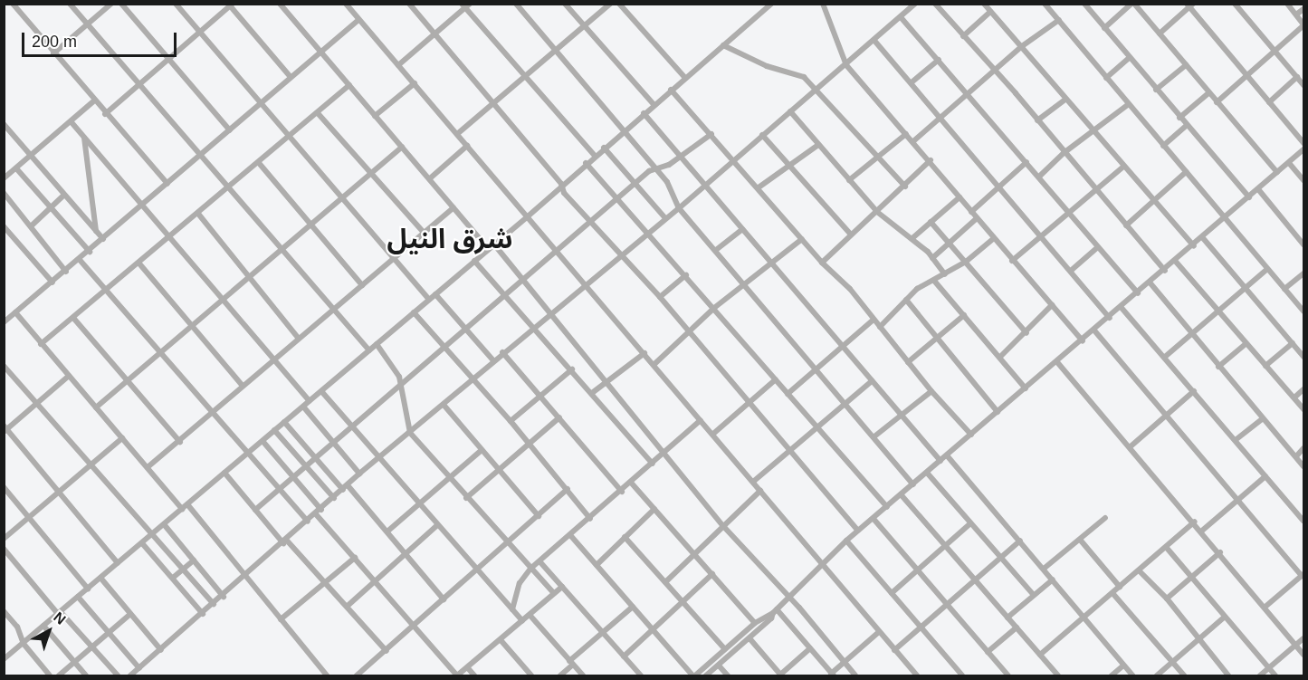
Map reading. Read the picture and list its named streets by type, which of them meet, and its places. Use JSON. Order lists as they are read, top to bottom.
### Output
{
  "districts": ["شرق النيل"],
  "scale_bar": "200 m",
  "north": "top right"
}
